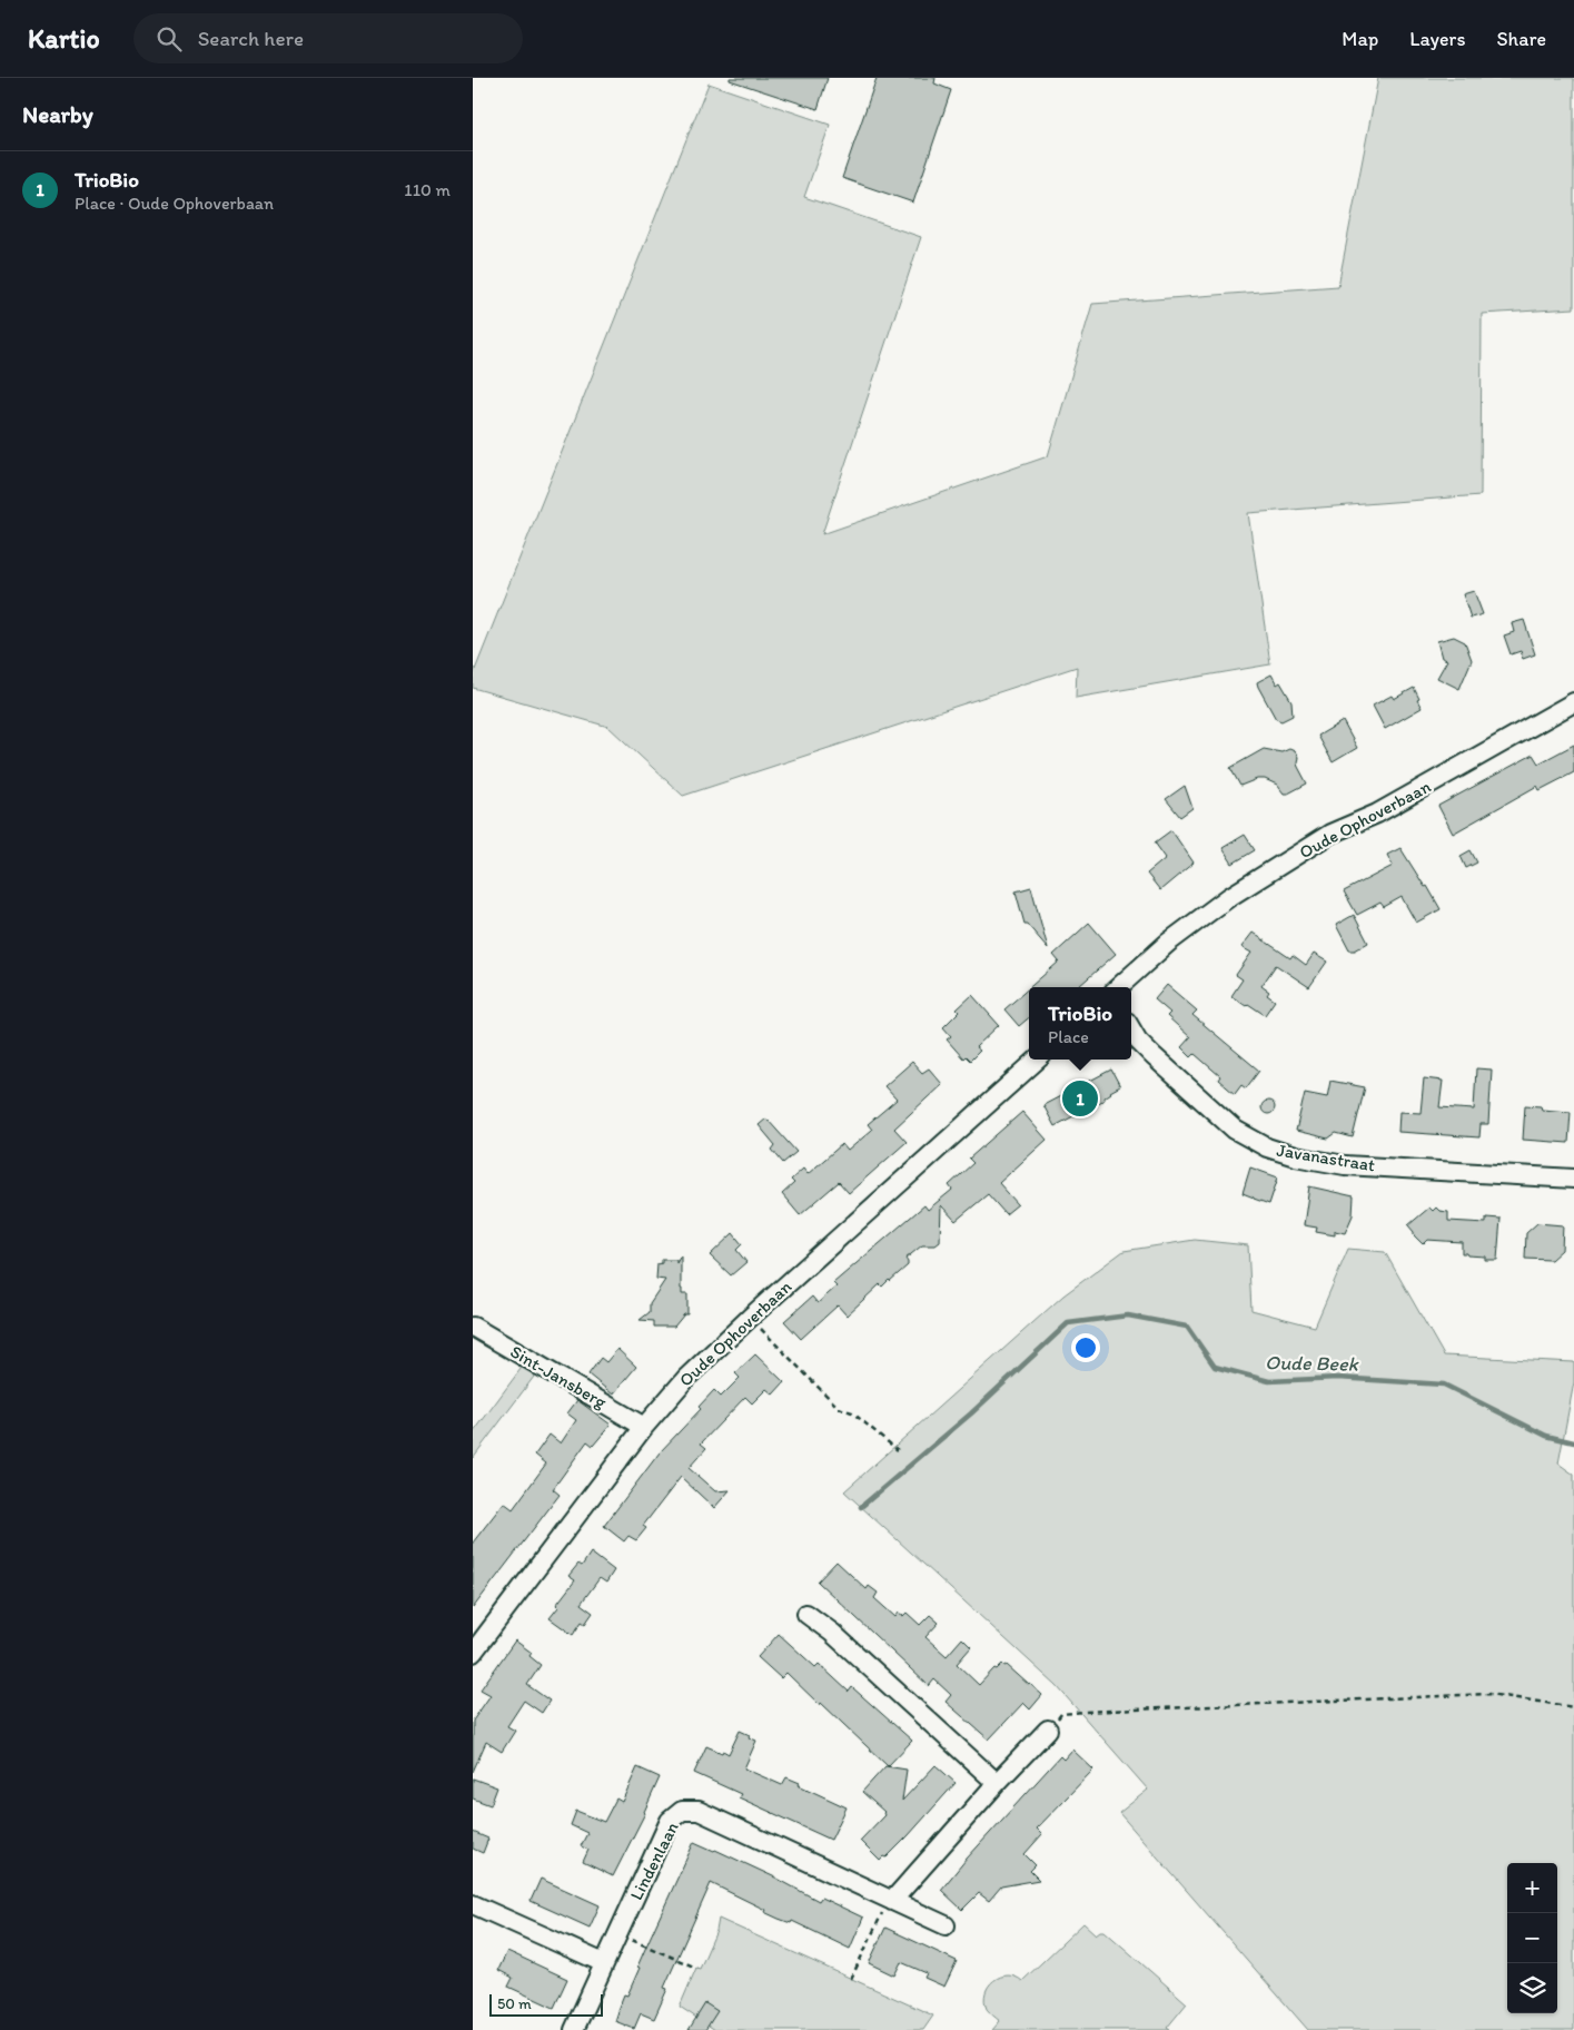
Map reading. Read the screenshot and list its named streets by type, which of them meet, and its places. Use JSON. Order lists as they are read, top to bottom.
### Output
{
  "streets": {
    "street": [
      "Oude Ophoverbaan",
      "Javanastraat",
      "Sint-Jansberg",
      "Lindenlaan"
    ]
  },
  "crossings": [
    ["Oude Ophoverbaan", "Sint-Jansberg"]
  ],
  "water": ["Oude Beek"],
  "scale_bar": "50 m",
  "page": {
    "header": "Kartio",
    "search": "Search here",
    "nav": ["Map", "Layers", "Share"],
    "heading": "Nearby",
    "list": [
      {
        "mark": "1",
        "name": "TrioBio",
        "note": "Place · Oude Ophoverbaan",
        "value": "110 m"
      }
    ],
    "popup": ["TrioBio", "Place"],
    "pins": "1",
    "map_buttons": ["+", "−"],
    "scale": "50 m"
  }
}
